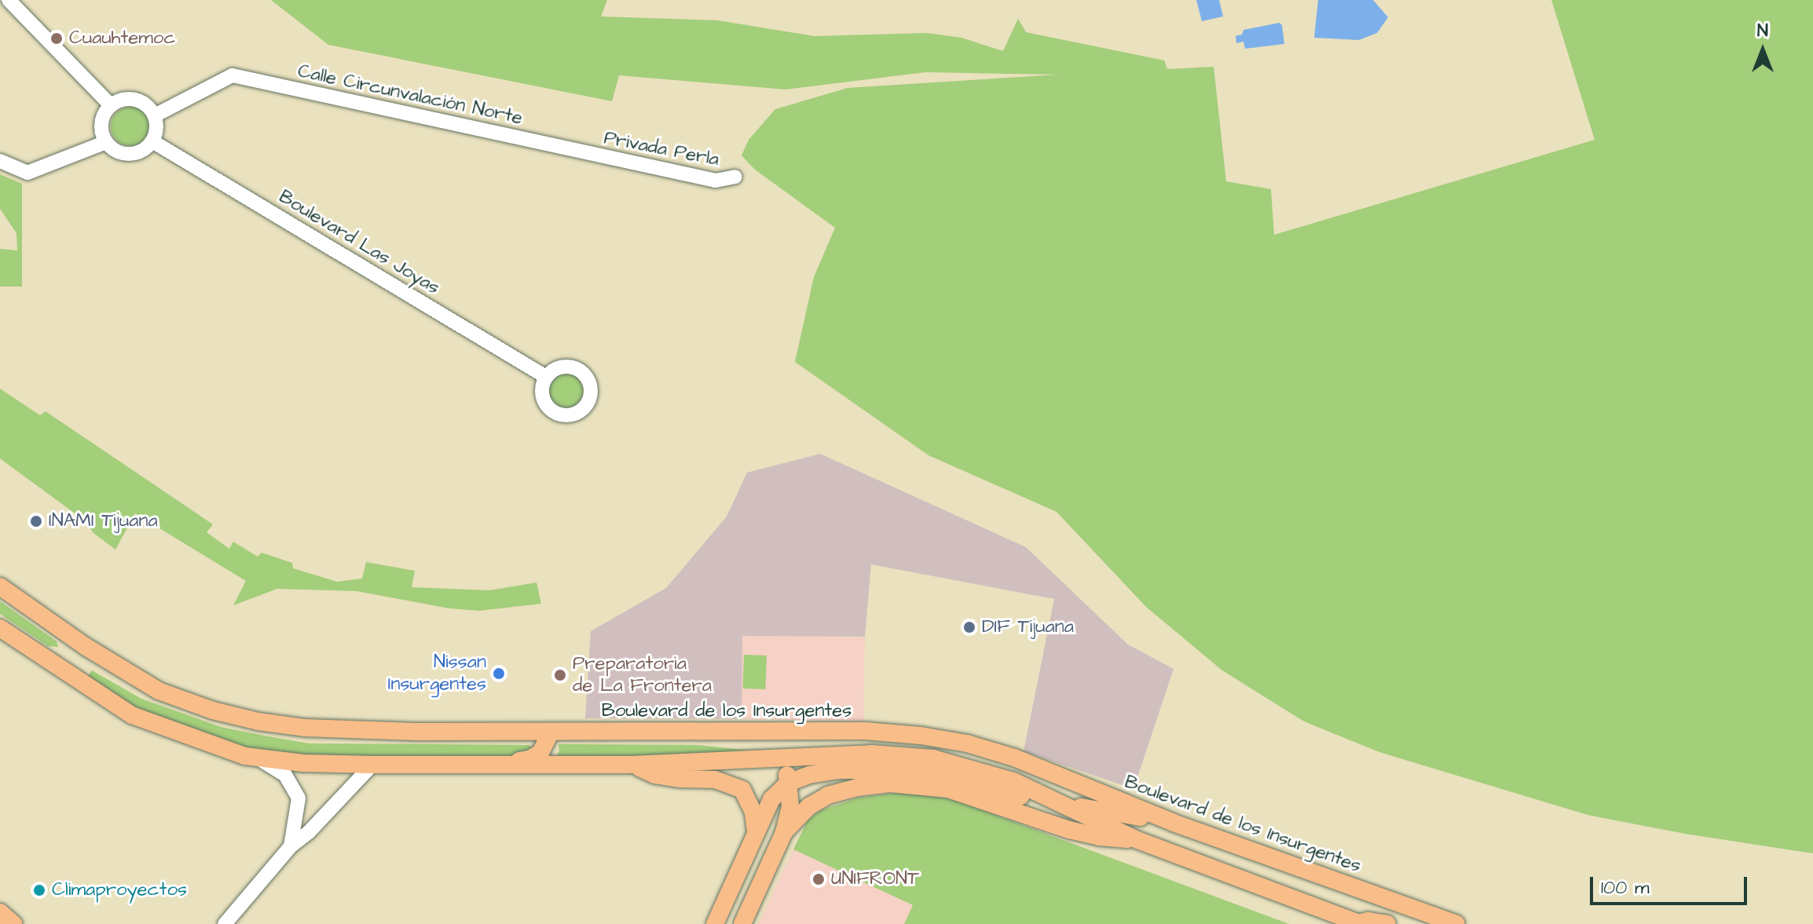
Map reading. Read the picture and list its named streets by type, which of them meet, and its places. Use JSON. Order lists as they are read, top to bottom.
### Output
{
  "streets": {
    "main road": ["Boulevard de los Insurgentes"],
    "street": ["Calle Circunvalación Norte", "Privada Perla", "Boulevard Las Joyas"]
  },
  "crossings": [
    ["Calle Circunvalación Norte", "Privada Perla"],
    ["Calle Circunvalación Norte", "Boulevard Las Joyas"]
  ],
  "places": [
    "Cuauhtemoc",
    "INAMI Tijuana",
    "DIF Tijuana",
    "Nissan Insurgentes",
    "Preparatoria de La Frontera",
    "UNIFRONT",
    "Climaproyectos"
  ],
  "scale_bar": "100 m",
  "north": "top"
}
